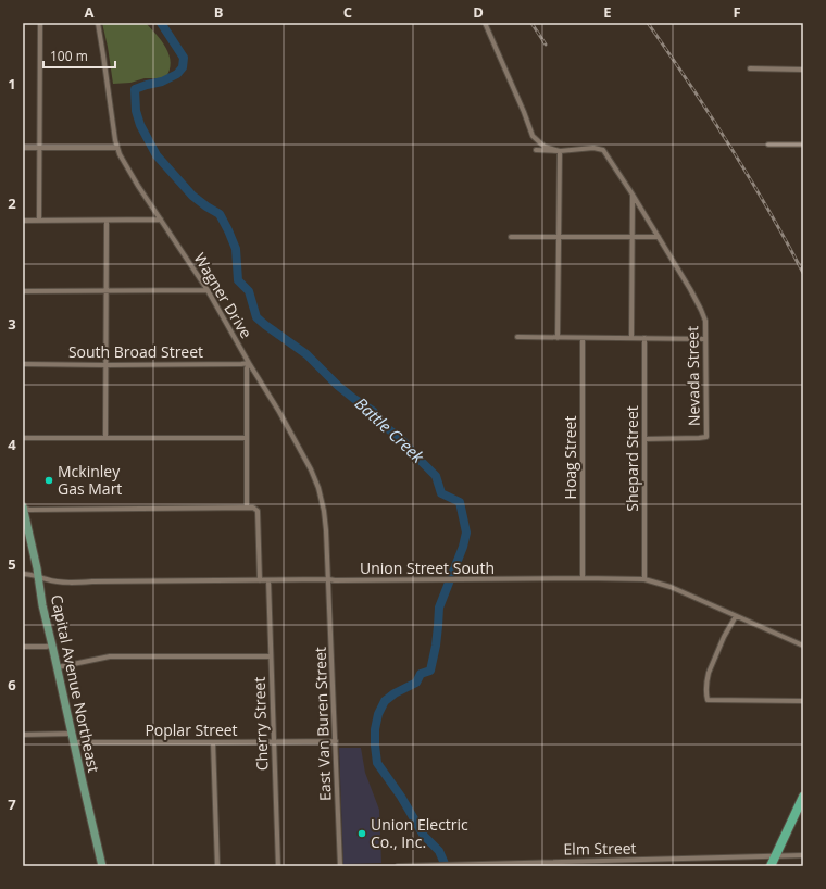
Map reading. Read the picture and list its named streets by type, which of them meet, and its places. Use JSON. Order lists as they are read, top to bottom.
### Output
{
  "streets": {
    "main road": ["Capital Avenue Northeast"],
    "street": [
      "Wagner Drive",
      "South Broad Street",
      "Nevada Street",
      "Hoag Street",
      "Shepard Street",
      "Union Street South",
      "Cherry Street",
      "East Van Buren Street",
      "Poplar Street",
      "Elm Street"
    ]
  },
  "crossings": [
    ["Wagner Drive", "South Broad Street"],
    ["Wagner Drive", "Union Street South"],
    ["Wagner Drive", "East Van Buren Street"],
    ["Nevada Street", "Shepard Street"],
    ["Hoag Street", "Union Street South"],
    ["Shepard Street", "Union Street South"],
    ["Union Street South", "Capital Avenue Northeast"],
    ["Union Street South", "Cherry Street"],
    ["Union Street South", "East Van Buren Street"],
    ["Capital Avenue Northeast", "Poplar Street"],
    ["Cherry Street", "Poplar Street"],
    ["East Van Buren Street", "Poplar Street"]
  ],
  "water": ["Battle Creek"],
  "places": ["Mckinley Gas Mart", "Union Electric Co., Inc."],
  "scale_bar": "100 m",
  "grid": {
    "columns": [
      "A",
      "B",
      "C",
      "D",
      "E",
      "F"
    ],
    "rows": [
      "1",
      "2",
      "3",
      "4",
      "5",
      "6",
      "7"
    ]
  }
}
